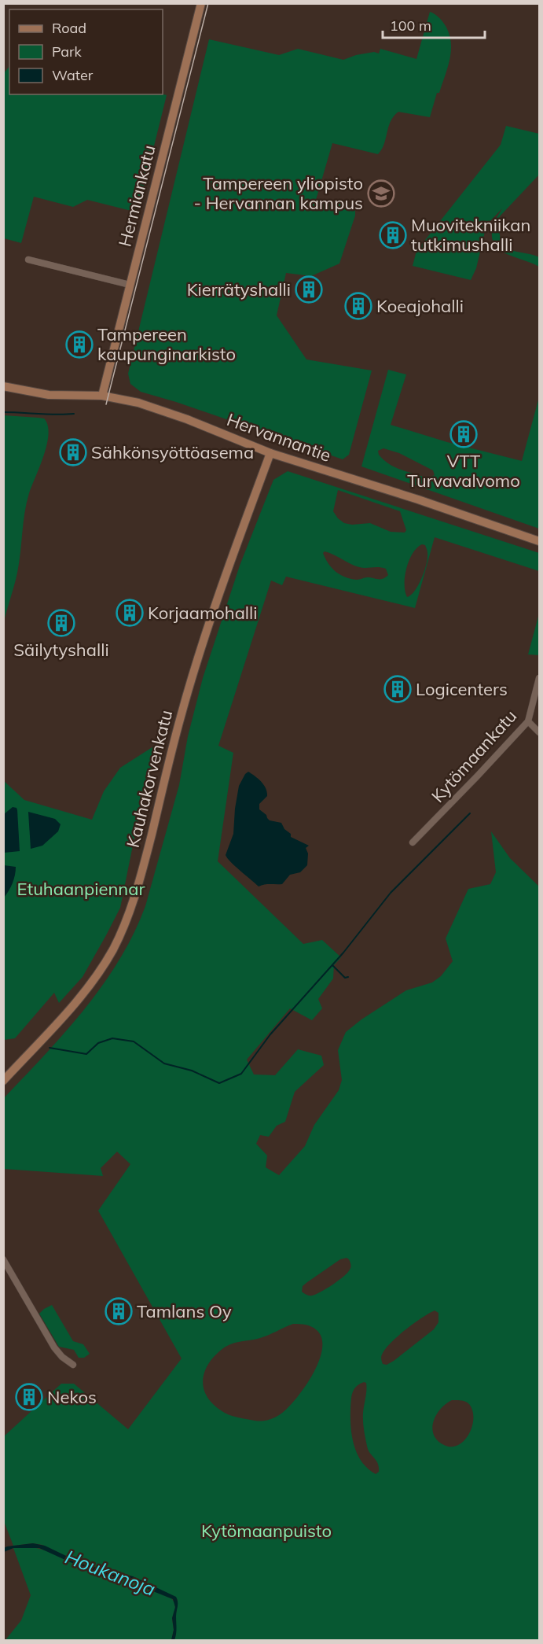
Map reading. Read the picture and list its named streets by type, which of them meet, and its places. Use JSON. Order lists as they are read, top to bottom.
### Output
{
  "streets": {
    "street": [
      "Hermiankatu",
      "Hervannantie",
      "Kytömaankatu",
      "Kauhakorvenkatu"
    ]
  },
  "crossings": [
    ["Hermiankatu", "Hervannantie"],
    ["Hervannantie", "Kauhakorvenkatu"]
  ],
  "water": ["Houkanoja"],
  "parks": ["Etuhaanpiennar", "Kytömaanpuisto"],
  "places": {
    "school or university": ["Tampereen yliopisto - Hervannan kampus"],
    "building": [
      "Muovitekniikan tutkimushalli",
      "Kierrätyshalli",
      "Koeajohalli",
      "Tampereen kaupunginarkisto",
      "VTT Turvavalvomo",
      "Sähkönsyöttöasema",
      "Korjaamohalli",
      "Säilytyshalli",
      "Logicenters",
      "Tamlans Oy",
      "Nekos"
    ]
  },
  "legend": ["Road", "Park", "Water"],
  "scale_bar": "100 m"
}
